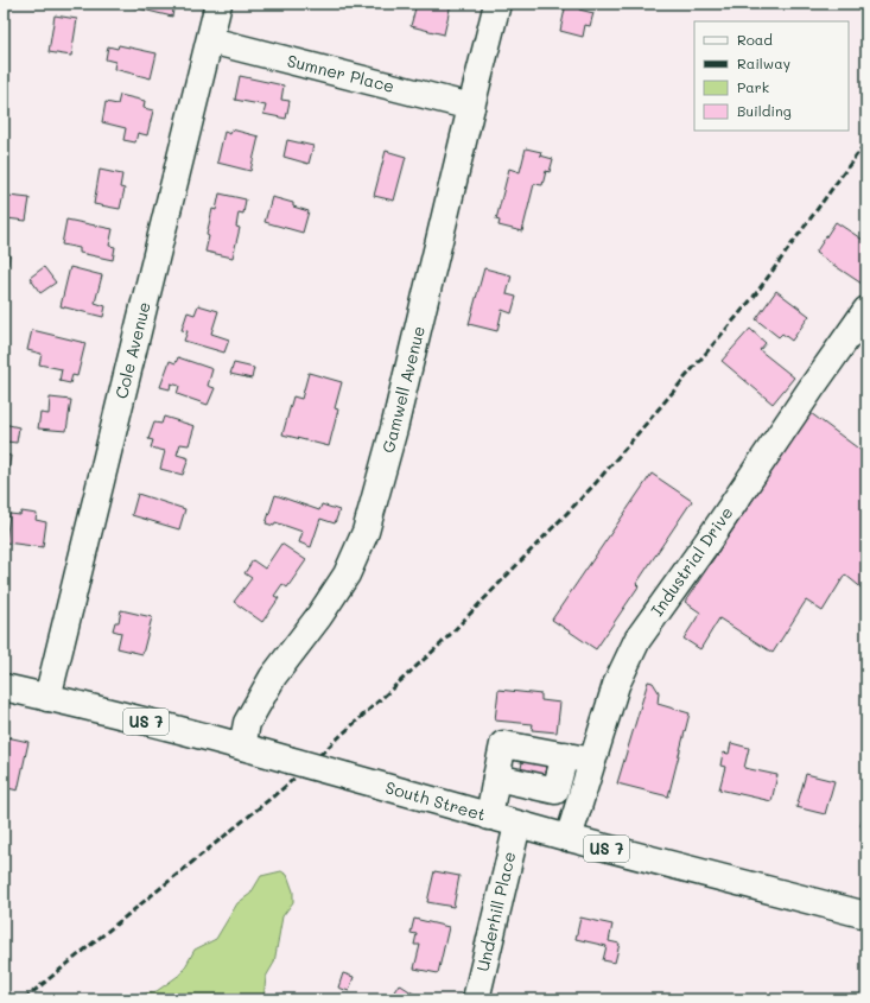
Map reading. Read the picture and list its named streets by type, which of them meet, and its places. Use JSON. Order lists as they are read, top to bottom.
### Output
{
  "streets": {
    "main road": [
      "Sumner Place",
      "Cole Avenue",
      "Gamwell Avenue",
      "Industrial Drive",
      "US 7",
      "South Street",
      "Underhill Place"
    ]
  },
  "crossings": [
    ["Sumner Place", "Cole Avenue"],
    ["Sumner Place", "Gamwell Avenue"],
    ["Cole Avenue", "South Street"],
    ["Gamwell Avenue", "South Street"],
    ["Industrial Drive", "South Street"],
    ["South Street", "Underhill Place"]
  ],
  "legend": [
    "Road",
    "Railway",
    "Park",
    "Building"
  ]
}
